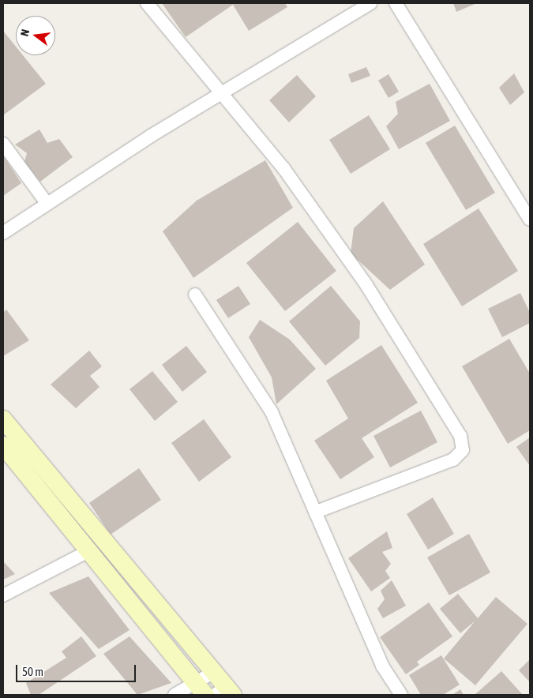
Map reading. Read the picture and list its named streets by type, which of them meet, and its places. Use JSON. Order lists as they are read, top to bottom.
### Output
{
  "scale_bar": "50 m",
  "north": "left"
}
